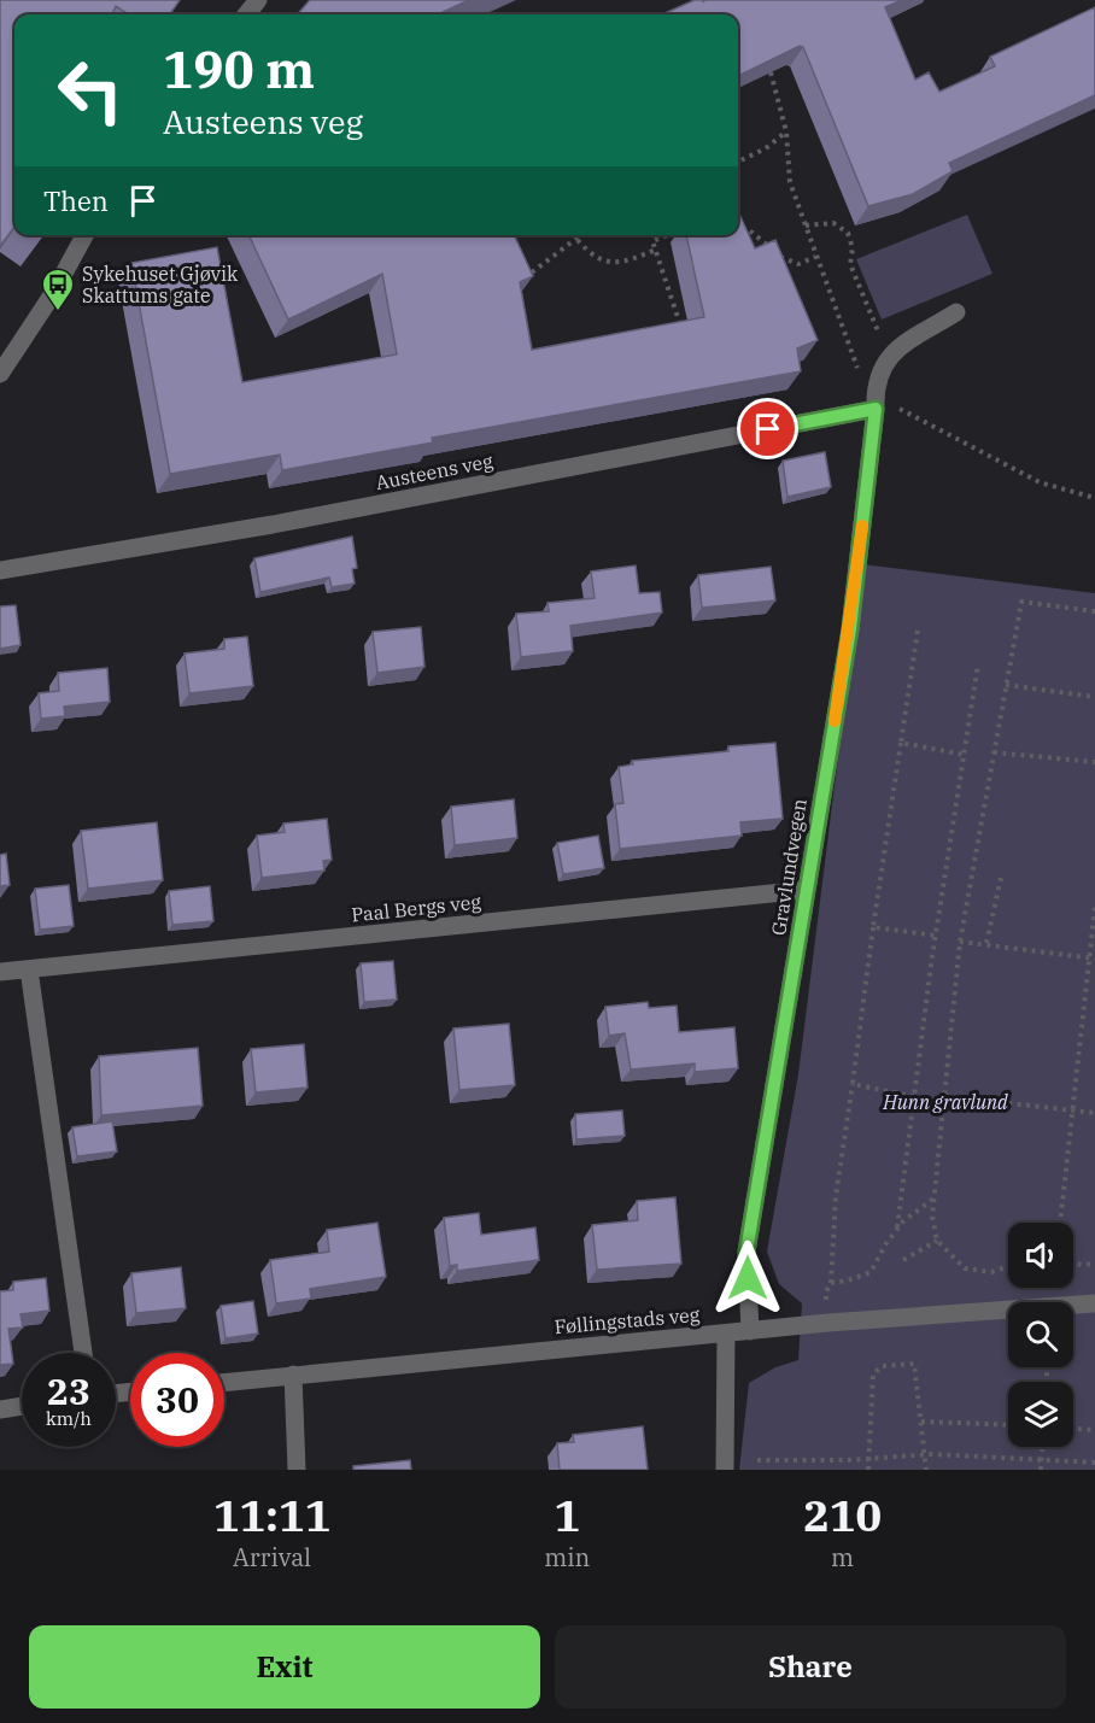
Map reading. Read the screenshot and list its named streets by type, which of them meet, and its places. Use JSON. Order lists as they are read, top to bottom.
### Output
{
  "streets": {
    "street": [
      "Austeens veg",
      "Gravlundvegen",
      "Paal Bergs veg",
      "Føllingstads veg"
    ]
  },
  "crossings": [
    ["Austeens veg", "Gravlundvegen"],
    ["Gravlundvegen", "Paal Bergs veg"],
    ["Gravlundvegen", "Føllingstads veg"]
  ],
  "parks": ["Hunn gravlund"],
  "places": {
    "bus stop": ["Sykehuset Gjøvik Skattums gate"]
  },
  "page": {
    "turn": ["190 m", "Austeens veg"],
    "then": "Then",
    "speed": "23 km/h",
    "limit": "30",
    "eta": [
      "11:11",
      "Arrival",
      "1",
      "min",
      "210",
      "m"
    ],
    "buttons": ["Exit", "Share"]
  }
}
